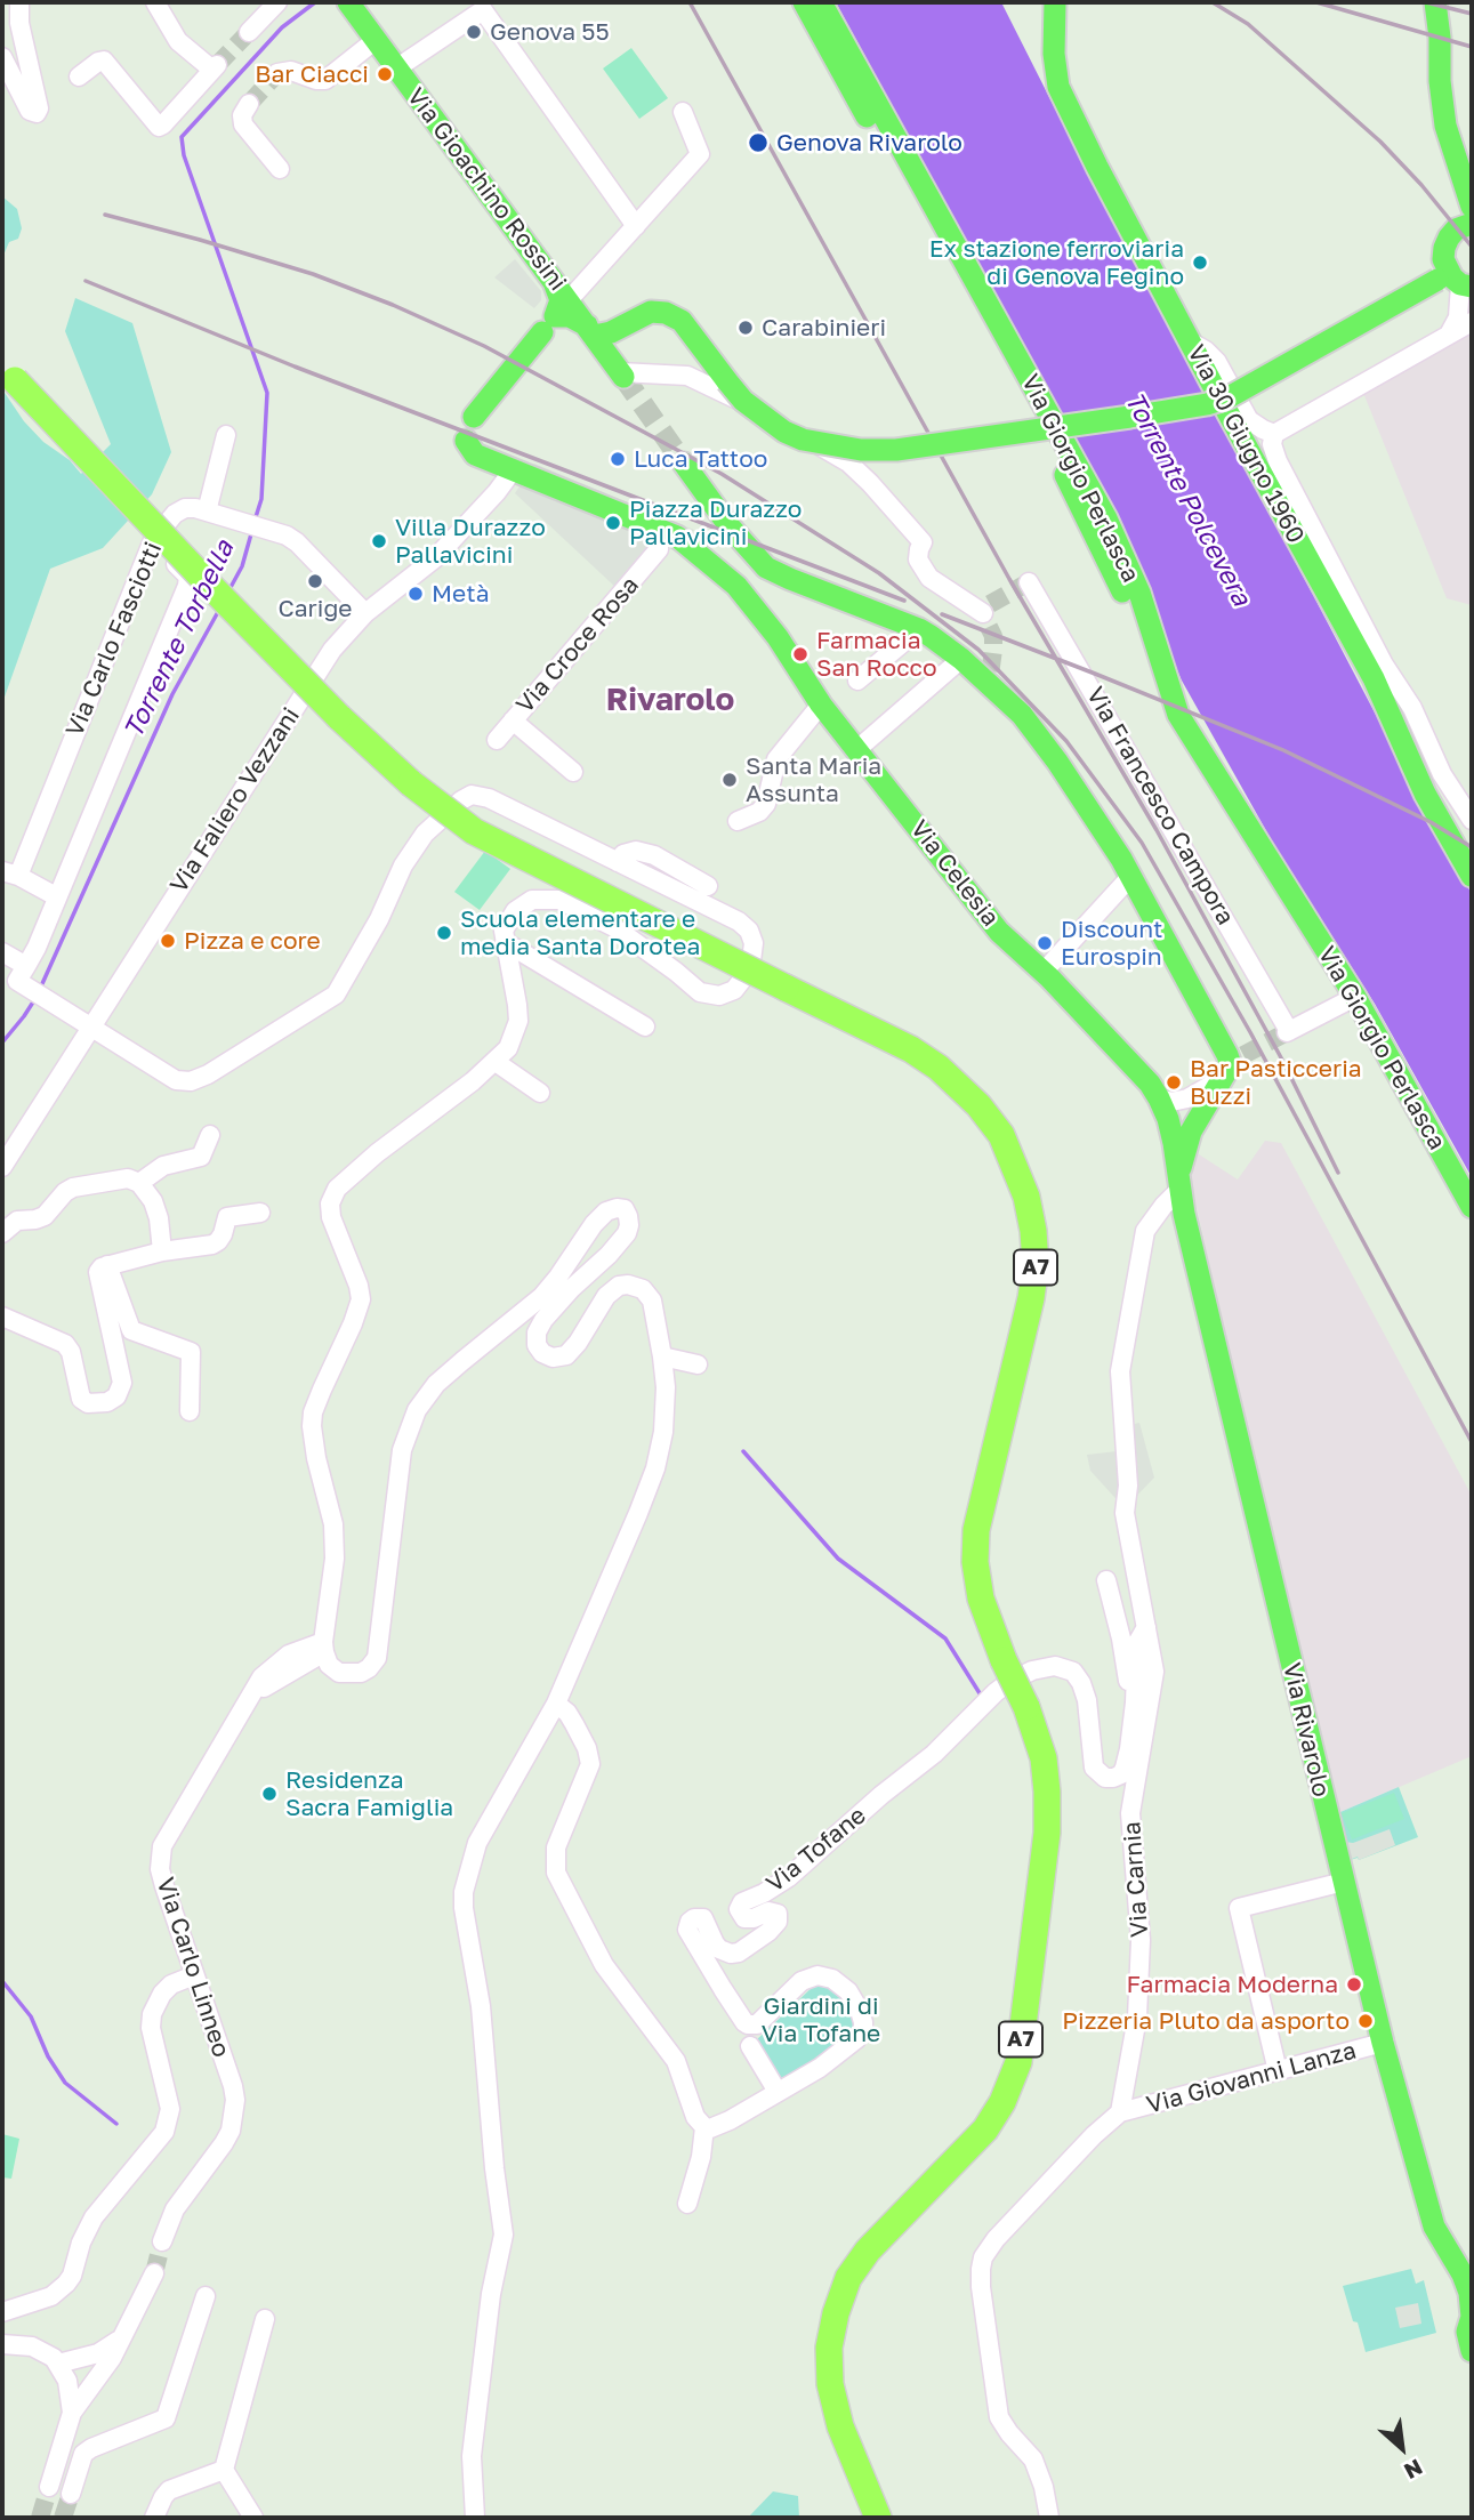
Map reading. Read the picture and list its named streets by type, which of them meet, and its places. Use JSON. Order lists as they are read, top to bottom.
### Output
{
  "streets": {
    "highway": ["A7"],
    "main road": [
      "Via Gioachino Rossini",
      "Via 30 Giugno 1960",
      "Via Giorgio Perlasca",
      "Via Celesia",
      "Via Rivarolo"
    ],
    "street": [
      "Via Carlo Fasciotti",
      "Via Croce Rosa",
      "Via Faliero Vezzani",
      "Via Francesco Campora",
      "Via Tofane",
      "Via Carnia",
      "Via Carlo Linneo",
      "Via Giovanni Lanza"
    ]
  },
  "crossings": [
    ["Via Giorgio Perlasca", "Via Francesco Campora"],
    ["Via Carlo Fasciotti", "Via Faliero Vezzani"],
    ["Via Celesia", "Via Rivarolo"],
    ["Via Rivarolo", "Via Carnia"],
    ["Via Rivarolo", "Via Giovanni Lanza"],
    ["Via Tofane", "Via Carnia"],
    ["Via Carnia", "Via Giovanni Lanza"]
  ],
  "districts": ["Rivarolo"],
  "water": ["Torrente Polcevera", "Torrente Torbella"],
  "parks": ["Giardini di Via Tofane"],
  "places": [
    "Genova 55",
    "Bar Ciacci",
    "Genova Rivarolo",
    "Ex stazione ferroviaria di Genova Fegino",
    "Carabinieri",
    "Luca Tattoo",
    "Piazza Durazzo Pallavicini",
    "Villa Durazzo Pallavicini",
    "Carige",
    "Metà",
    "Farmacia San Rocco",
    "Santa Maria Assunta",
    "Scuola elementare e media Santa Dorotea",
    "Pizza e core",
    "Discount Eurospin",
    "Bar Pasticceria Buzzi",
    "Residenza Sacra Famiglia",
    "Farmacia Moderna",
    "Pizzeria Pluto da asporto"
  ],
  "north": "bottom right"
}
